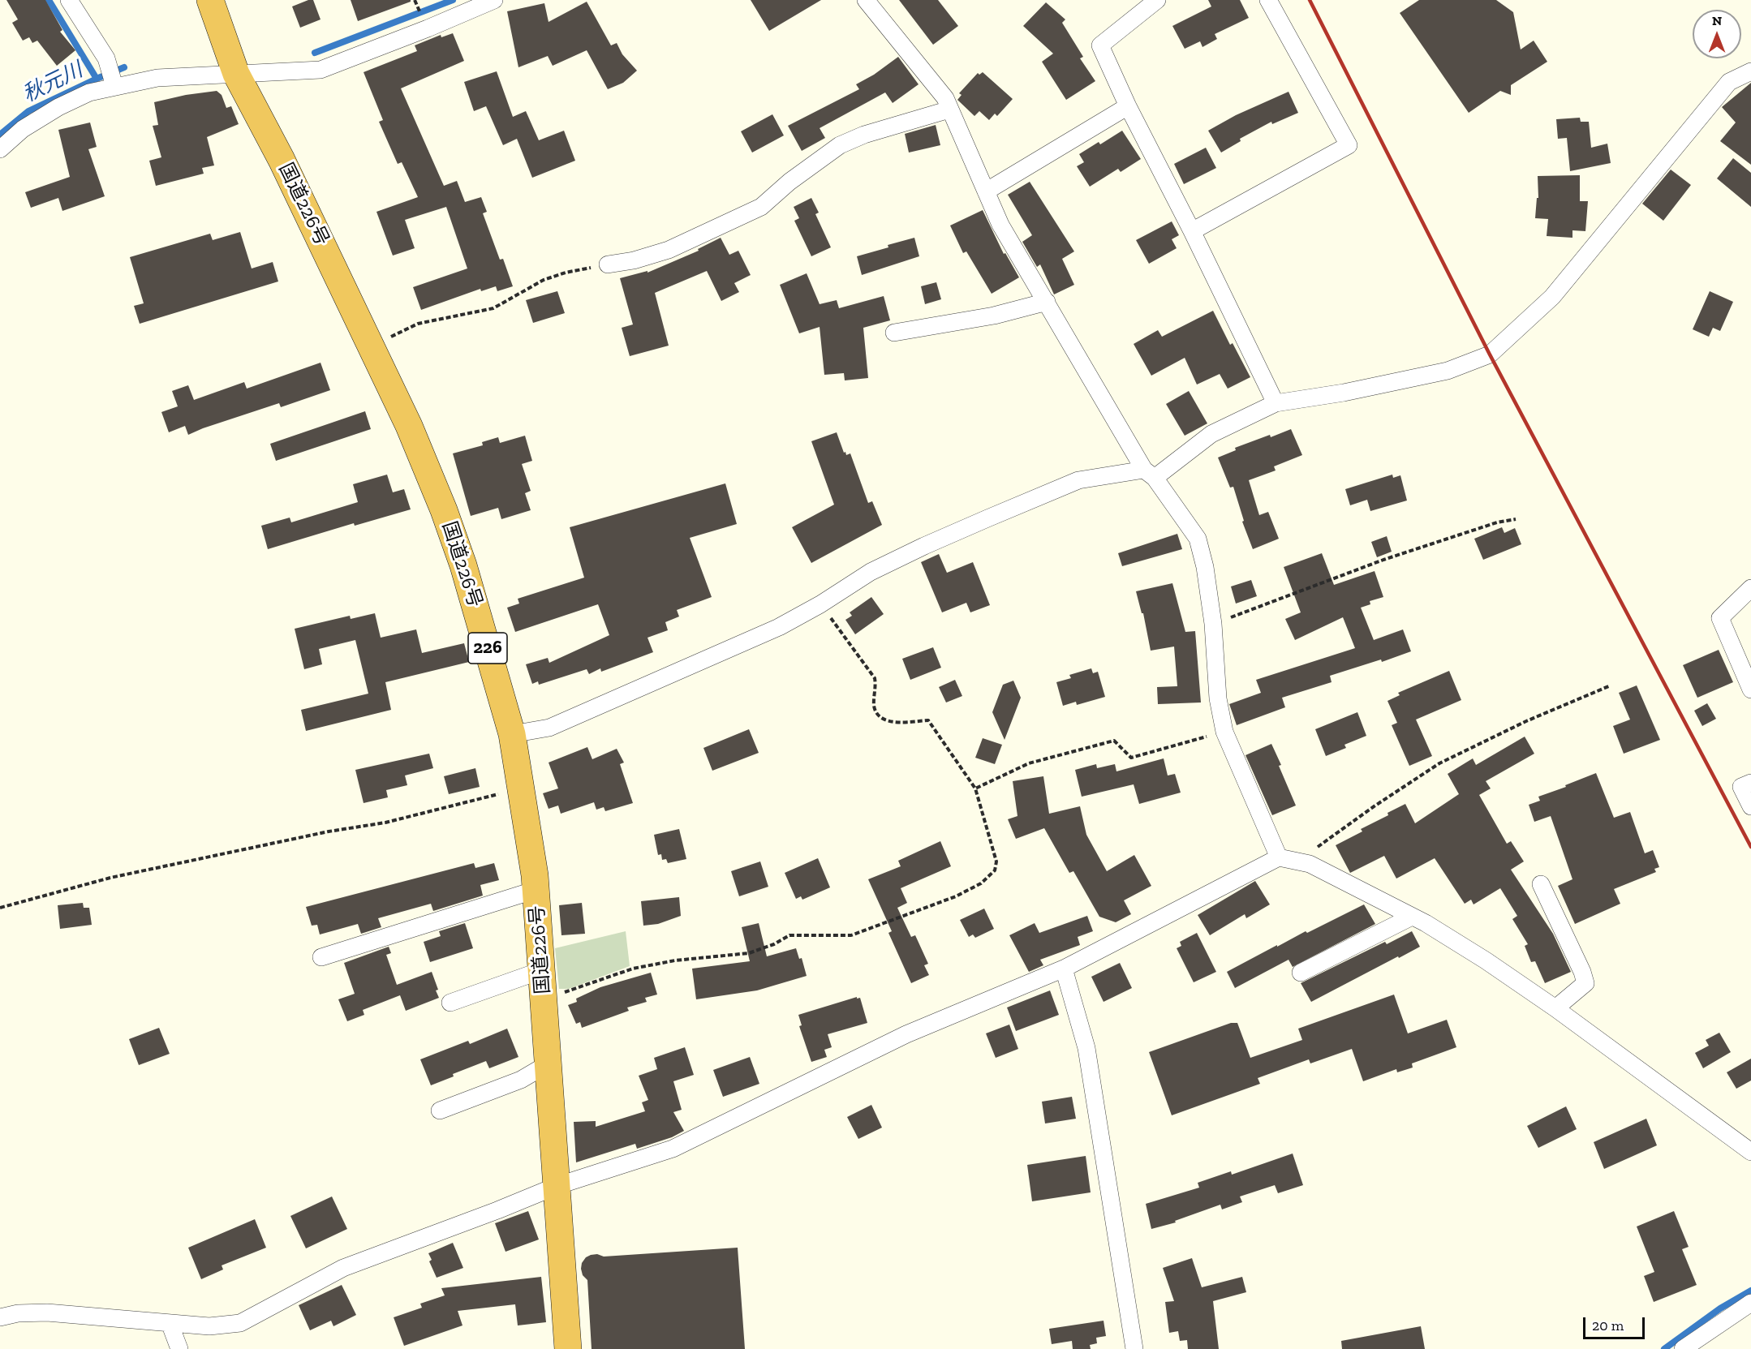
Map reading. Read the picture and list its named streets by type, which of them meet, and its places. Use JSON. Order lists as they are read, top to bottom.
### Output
{
  "streets": {
    "highway": ["国道226号", "226"]
  },
  "water": ["秋元川"],
  "scale_bar": "20 m",
  "north": "top"
}
